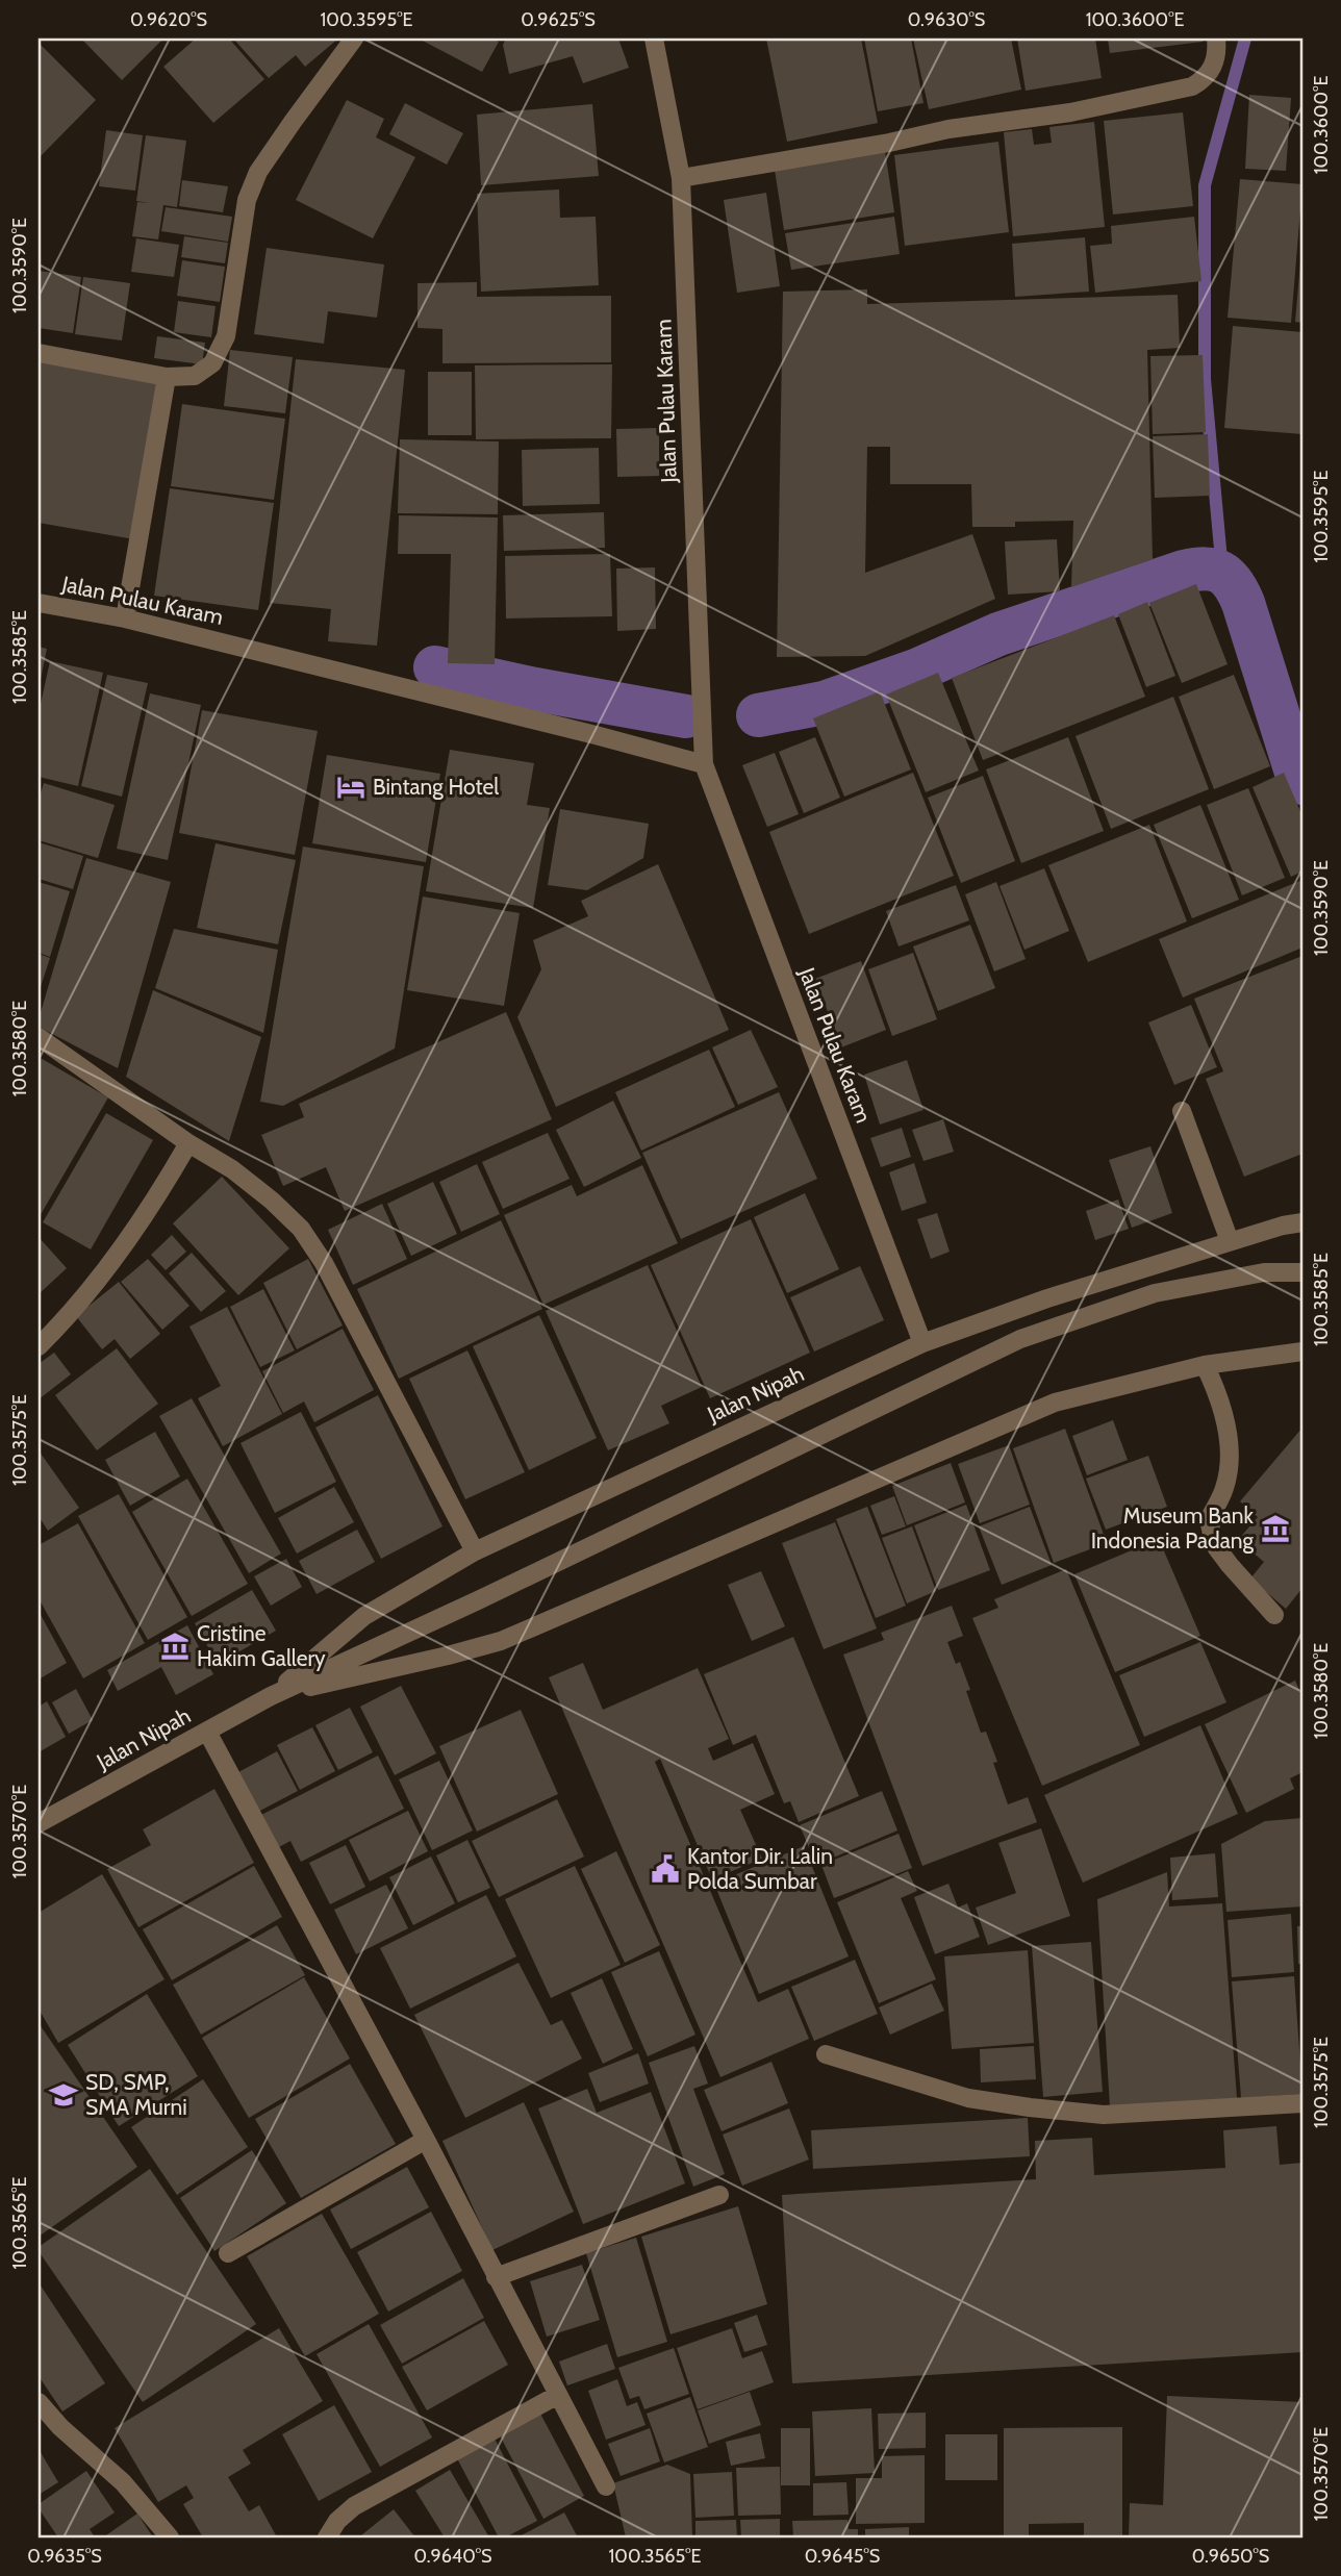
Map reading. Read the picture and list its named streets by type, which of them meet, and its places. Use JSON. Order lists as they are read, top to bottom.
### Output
{
  "streets": {
    "street": ["Jalan Pulau Karam", "Jalan Nipah"]
  },
  "crossings": [
    ["Jalan Pulau Karam", "Jalan Nipah"]
  ],
  "places": {
    "hotel": ["Bintang Hotel"],
    "museum": ["Museum Bank Indonesia Padang", "Cristine Hakim Gallery"],
    "public building": ["Kantor Dir. Lalin Polda Sumbar"],
    "school or university": ["SD, SMP, SMA Murni"]
  },
  "coordinates": [
    "0.9620°S",
    "100.3595°E",
    "0.9625°S",
    "0.9630°S",
    "100.3600°E",
    "100.3590°E",
    "100.3585°E",
    "100.3580°E",
    "100.3575°E",
    "100.3570°E",
    "100.3565°E",
    "0.9635°S",
    "0.9640°S",
    "0.9645°S",
    "0.9650°S"
  ]
}
